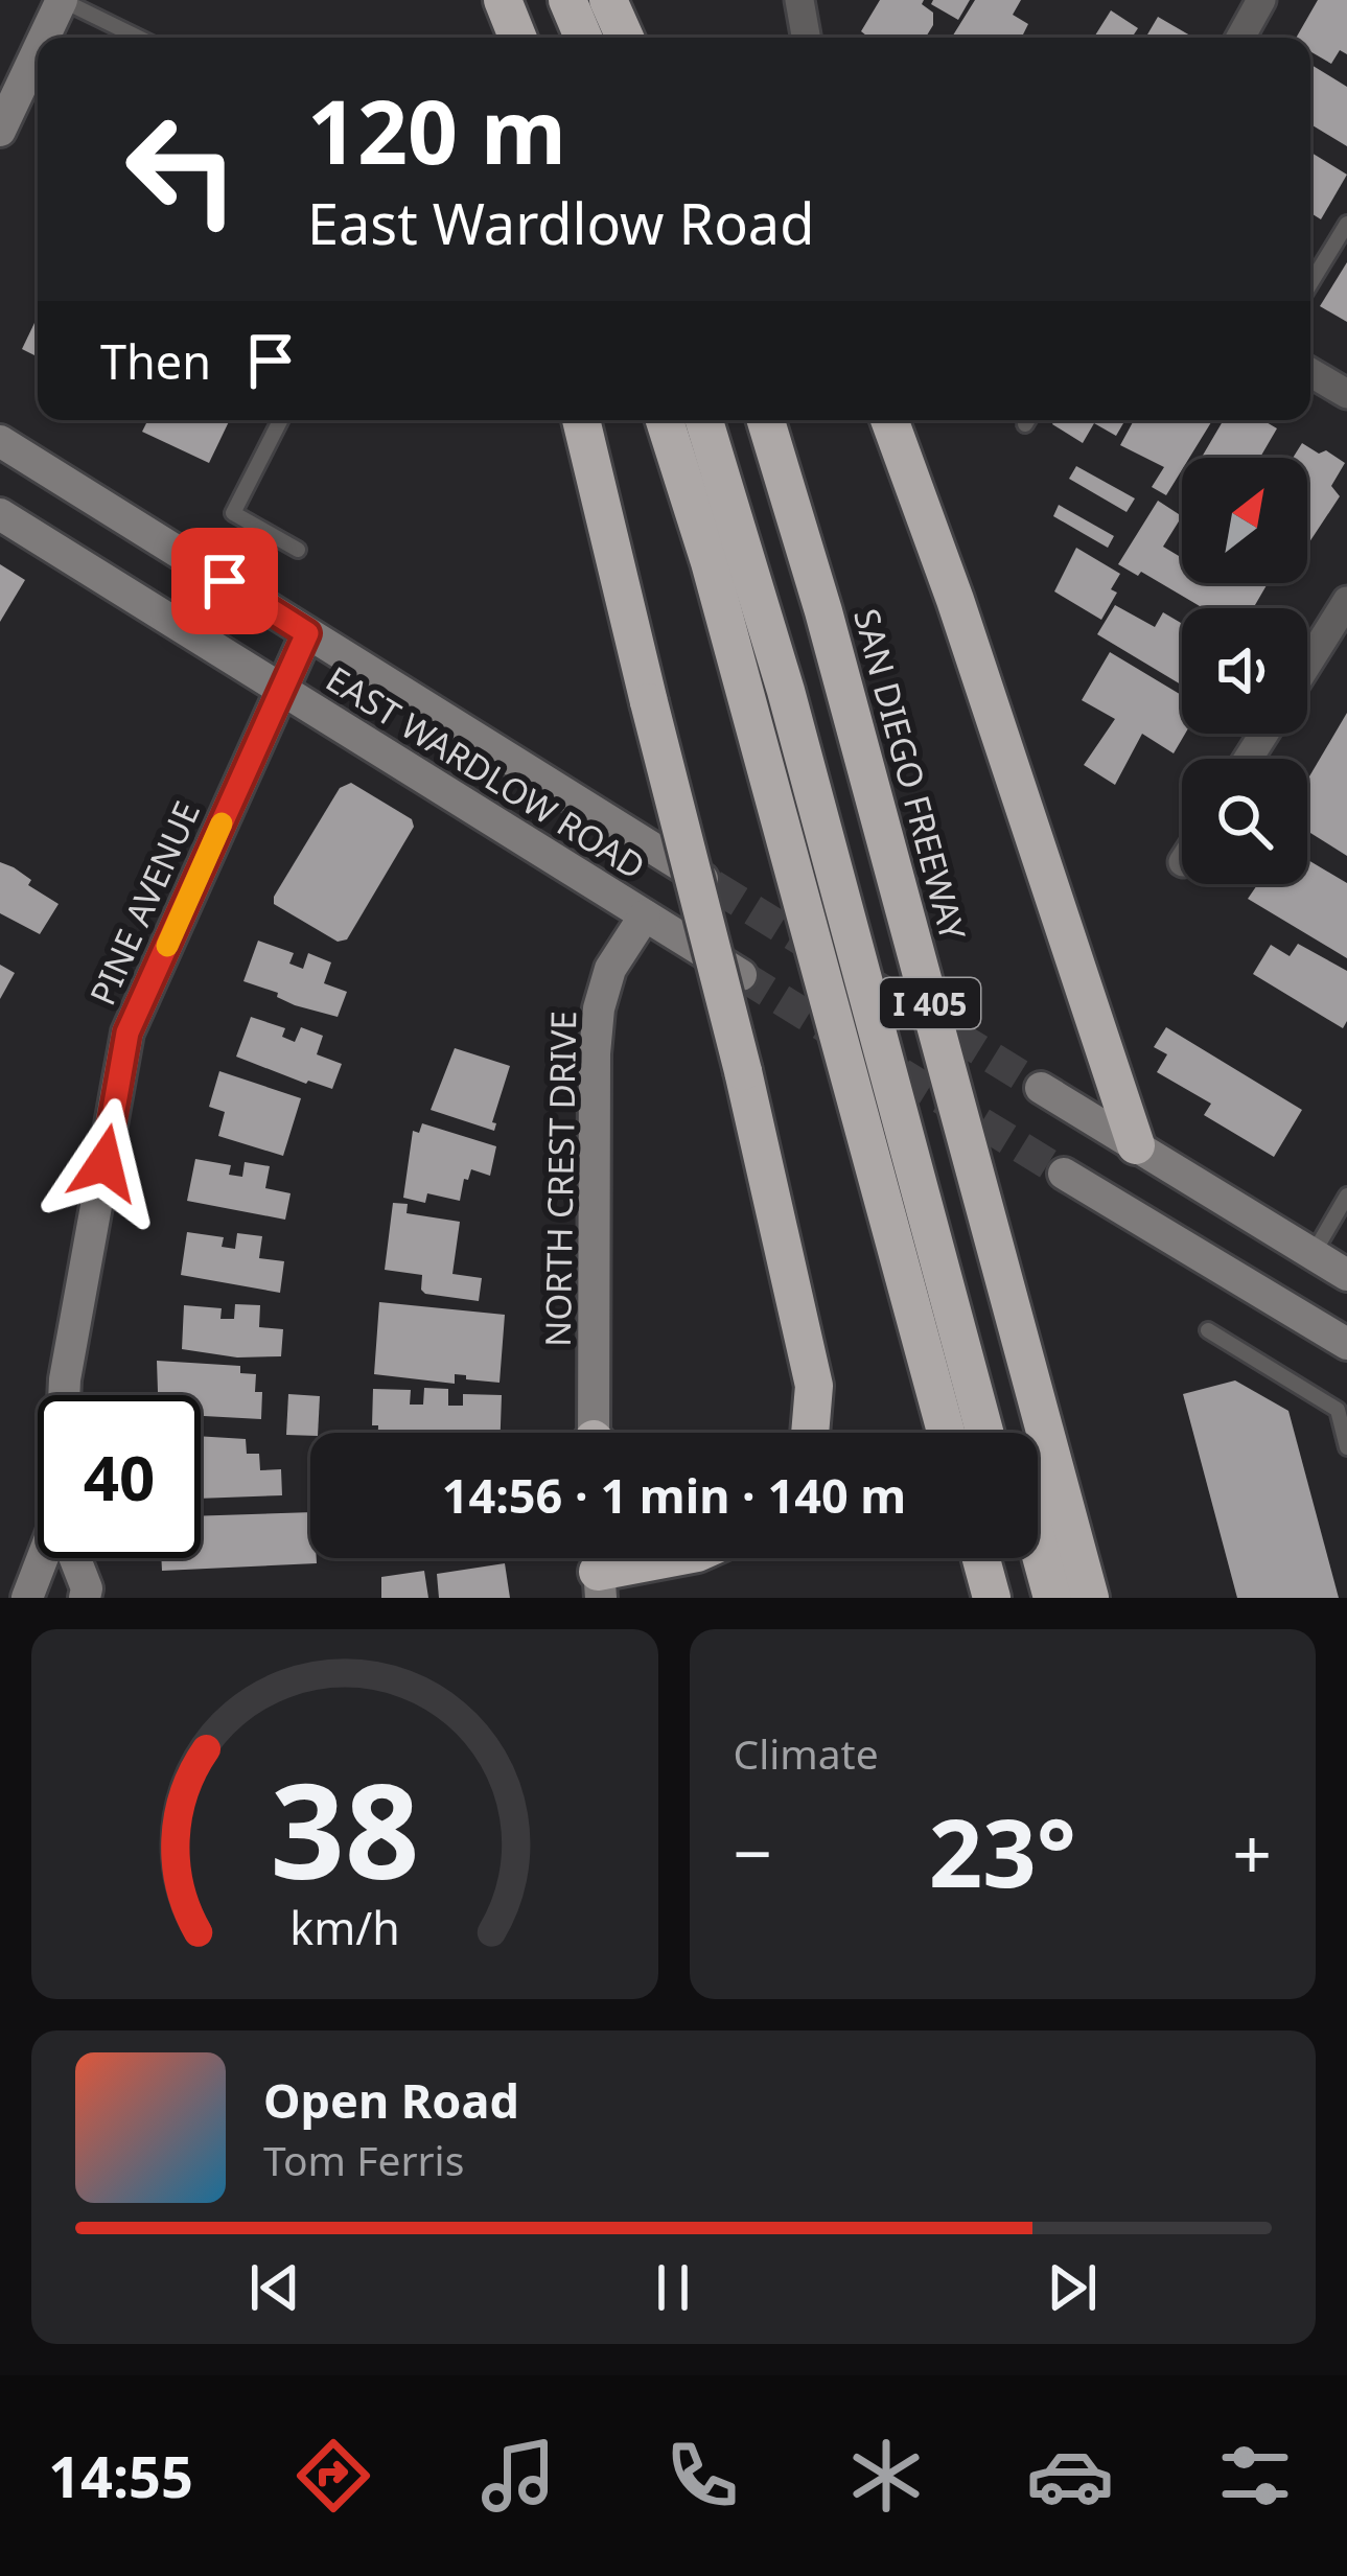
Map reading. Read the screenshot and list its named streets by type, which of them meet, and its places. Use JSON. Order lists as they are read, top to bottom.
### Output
{
  "streets": {
    "highway": ["SAN DIEGO FREEWAY", "I 405"],
    "main road": ["EAST WARDLOW ROAD", "PINE AVENUE", "NORTH CREST DRIVE"]
  },
  "crossings": [
    ["EAST WARDLOW ROAD", "PINE AVENUE"],
    ["EAST WARDLOW ROAD", "NORTH CREST DRIVE"]
  ],
  "north": "top right",
  "page": {
    "turn": ["120 m", "East Wardlow Road"],
    "then": "Then",
    "limit": "40",
    "trip": "14:56 · 1 min · 140 m",
    "tile": "Climate",
    "heat": ["−", "23°", "+"],
    "song": ["Open Road", "Tom Ferris"],
    "tabs": "14:55",
    "gauge": ["38", "km/h"]
  }
}
